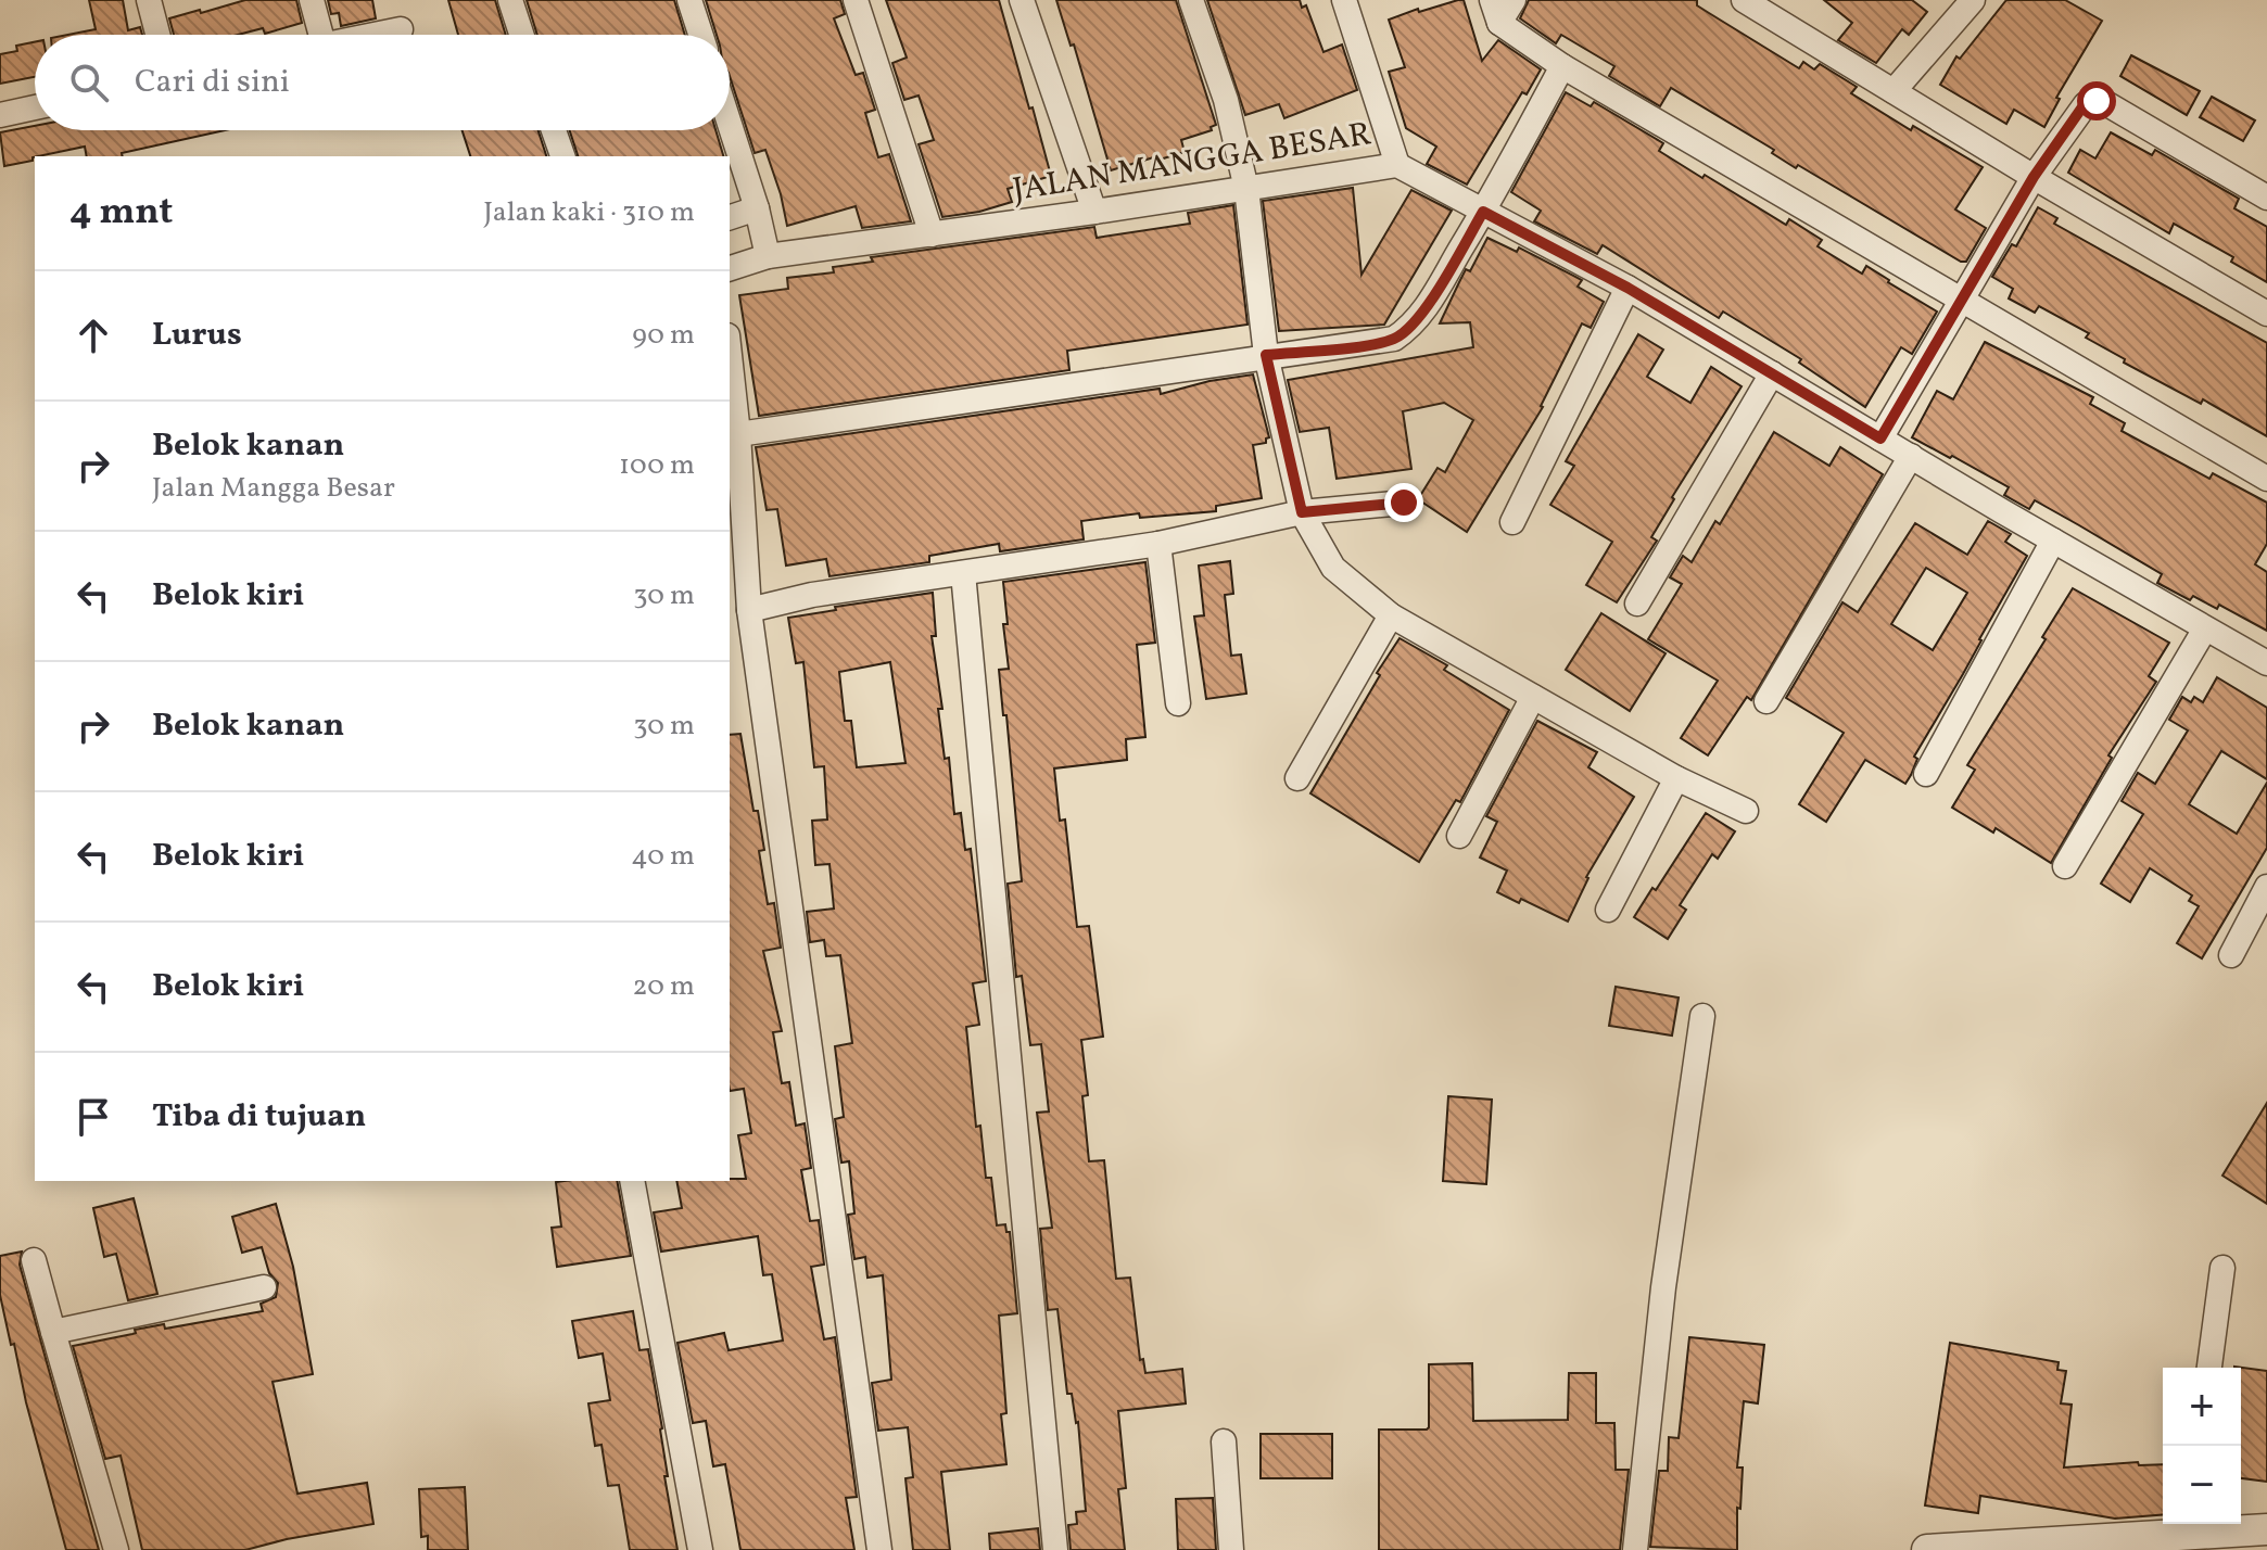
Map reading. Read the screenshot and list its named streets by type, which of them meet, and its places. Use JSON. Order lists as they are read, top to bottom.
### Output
{
  "streets": {
    "street": ["JALAN MANGGA BESAR"]
  },
  "page": {
    "search": "Cari di sini",
    "heading": ["4 mnt", "Jalan kaki · 310 m"],
    "list": [
      ["Lurus", "90 m"],
      ["Belok kanan", "Jalan Mangga Besar", "100 m"],
      ["Belok kiri", "30 m"],
      ["Belok kanan", "30 m"],
      ["Belok kiri", "40 m"],
      ["Belok kiri", "20 m"],
      "Tiba di tujuan"
    ],
    "map_buttons": ["+", "−"]
  }
}
